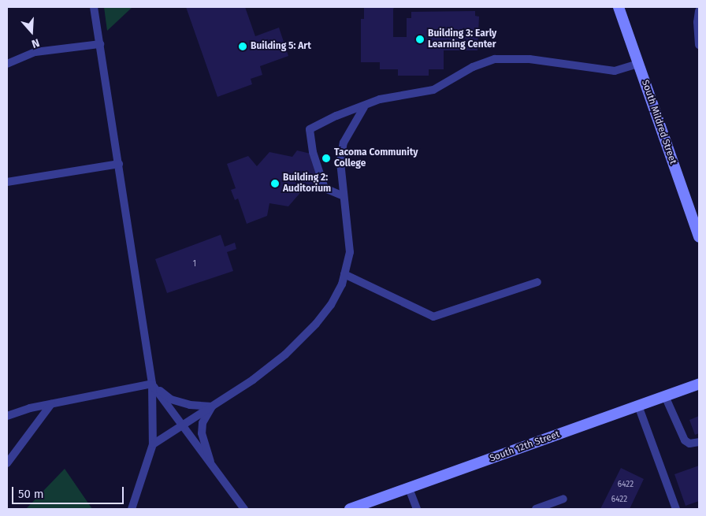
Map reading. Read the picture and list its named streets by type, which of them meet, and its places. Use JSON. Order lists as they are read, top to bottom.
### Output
{
  "streets": {
    "main road": ["South Mildred Street", "South 12th Street"]
  },
  "places": [
    "Building 3: Early Learning Center",
    "Building 5: Art",
    "Tacoma Community College",
    "Building 2: Auditorium"
  ],
  "house_numbers": ["1", "6422", "6422"],
  "scale_bar": "50 m",
  "north": "bottom"
}
